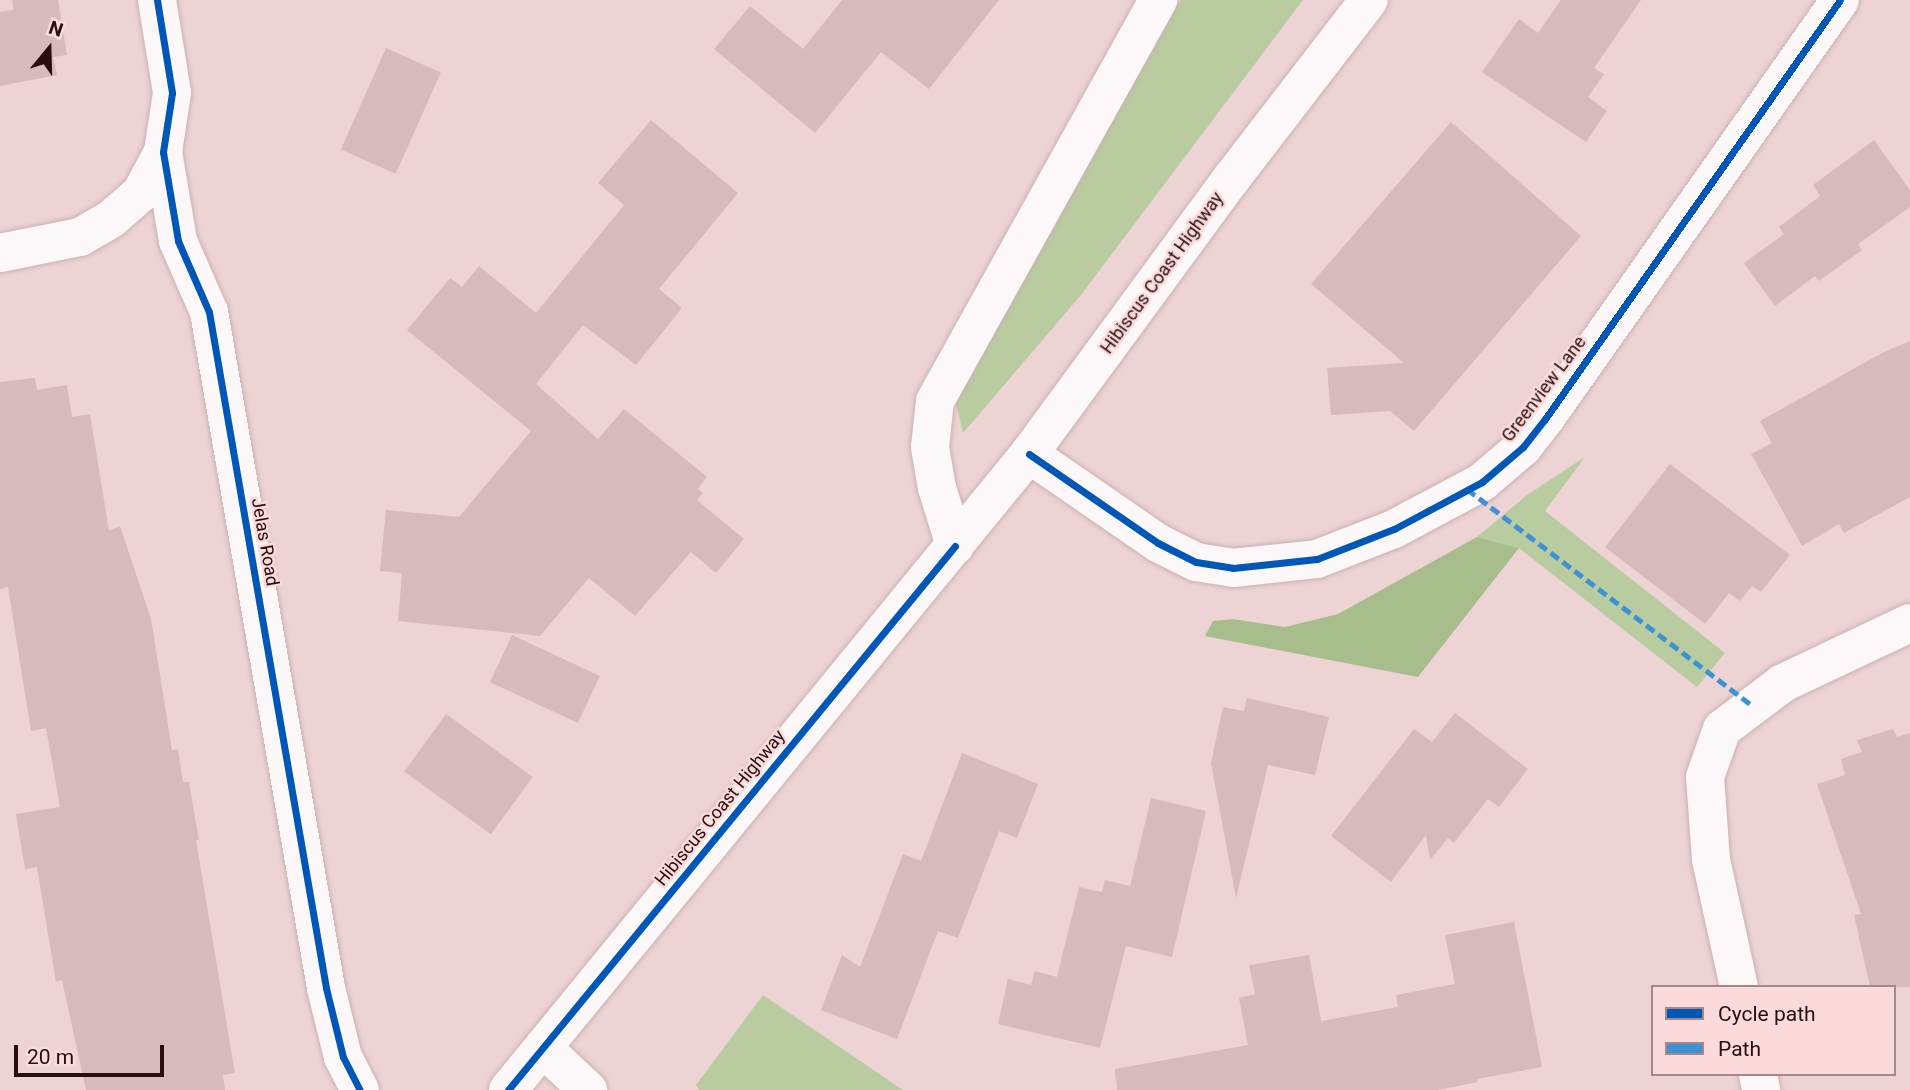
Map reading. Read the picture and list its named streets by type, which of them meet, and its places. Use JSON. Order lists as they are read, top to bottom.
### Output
{
  "streets": {
    "street": ["Hibiscus Coast Highway", "Greenview Lane", "Jelas Road"]
  },
  "crossings": [
    ["Hibiscus Coast Highway", "Greenview Lane"]
  ],
  "legend": ["Cycle path", "Path"],
  "scale_bar": "20 m",
  "north": "top"
}
